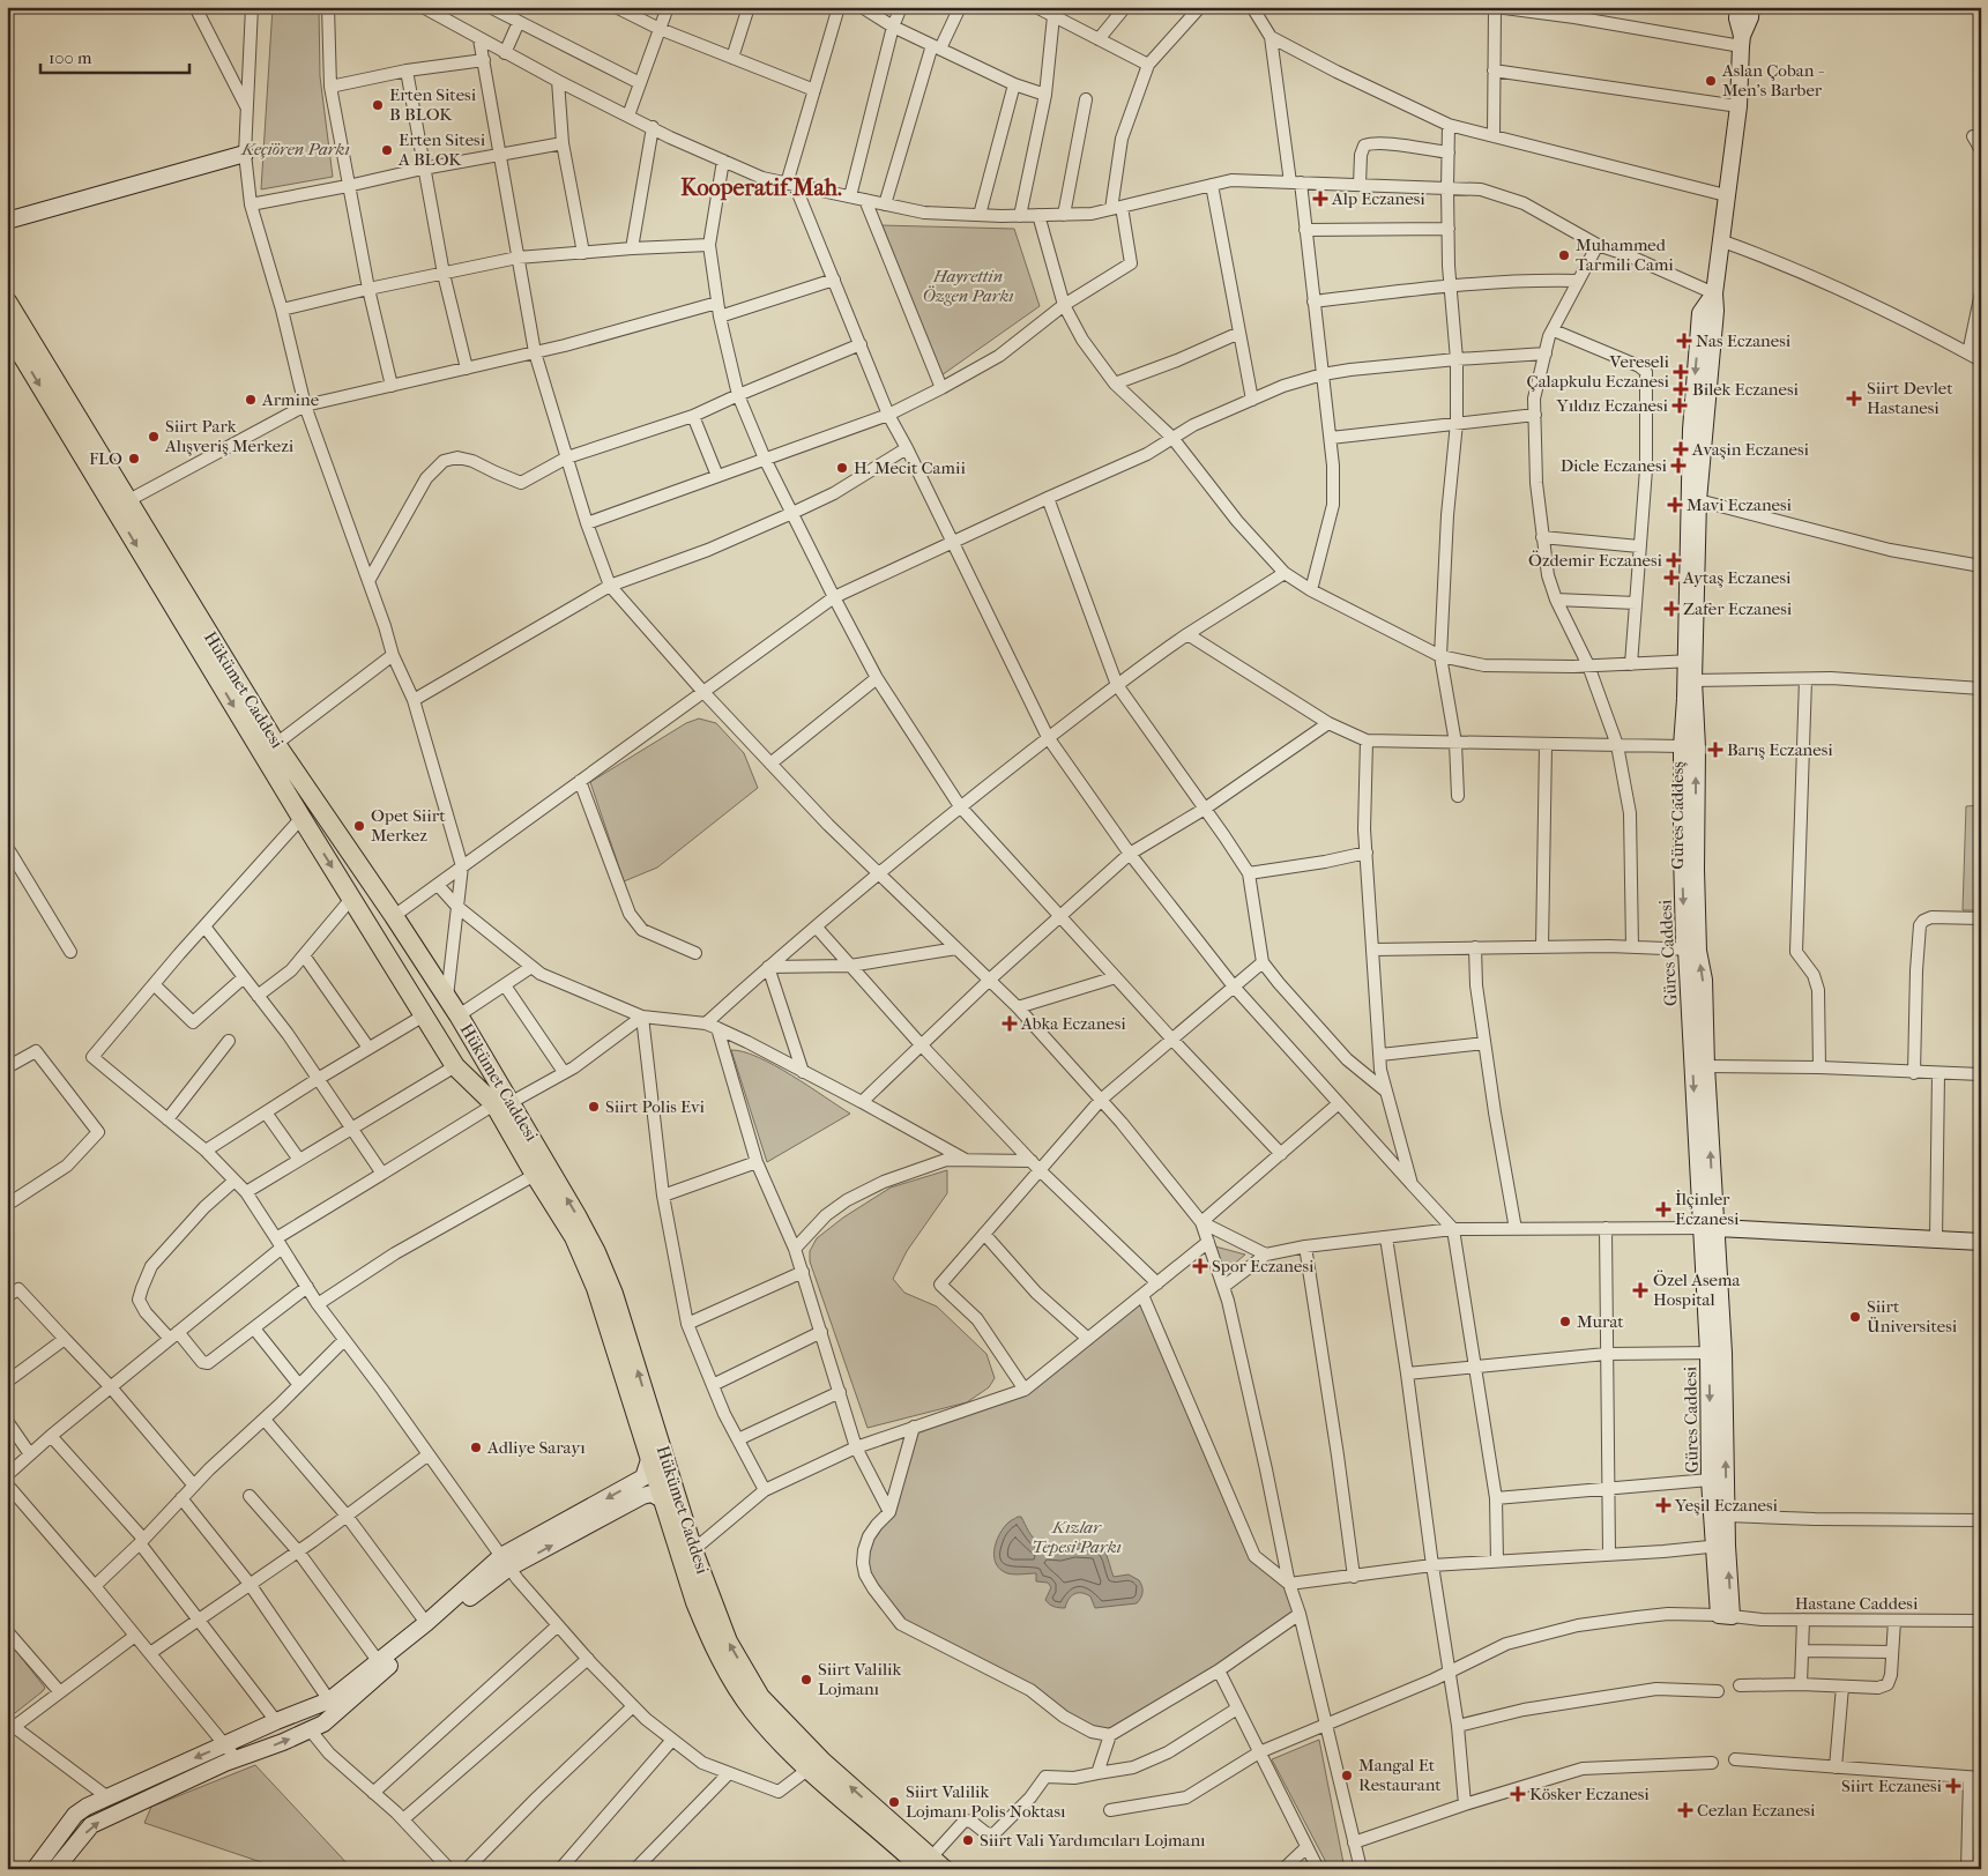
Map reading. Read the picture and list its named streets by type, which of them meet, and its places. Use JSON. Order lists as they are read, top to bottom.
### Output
{
  "streets": {
    "main road": ["Hükümet Caddesi"],
    "street": ["Güres Caddesş", "Güres Caddesi", "Hastane Caddesi"]
  },
  "crossings": [
    ["Güres Caddesş", "Güres Caddesi"]
  ],
  "districts": ["Kooperatif Mah."],
  "parks": ["Keçiören Parkı", "Hayrettin Özgen Parkı", "Kızlar Tepesi Parkı"],
  "places": {
    "other": [
      "Aslan Çoban - Men's Barber",
      "Erten Sitesi B BLOK",
      "Erten Sitesi A BLOK",
      "Muhammed Tarmili Cami",
      "Armine",
      "Siirt Park Alışveriş Merkezi",
      "FLO",
      "H. Mecit Camii",
      "Opet Siirt Merkez",
      "Siirt Polis Evi",
      "Siirt Üniversitesi",
      "Murat",
      "Adliye Sarayı",
      "Siirt Valilik Lojmanı",
      "Mangal Et Restaurant",
      "Siirt Valilik Lojmanı Polis Noktası",
      "Siirt Vali Yardımcıları Lojmanı"
    ],
    "health": [
      "Alp Eczanesi",
      "Nas Eczanesi",
      "Vereseli Çalapkulu Eczanesi",
      "Bilek Eczanesi",
      "Siirt Devlet Hastanesi",
      "Yıldız Eczanesi",
      "Avaşin Eczanesi",
      "Dicle Eczanesi",
      "Mavi Eczanesi",
      "Özdemir Eczanesi",
      "Aytaş Eczanesi",
      "Zafer Eczanesi",
      "Barış Eczanesi",
      "Abka Eczanesi",
      "İlçinler Eczanesi",
      "Spor Eczanesi",
      "Özel Asema Hospital",
      "Yeşil Eczanesi",
      "Siirt Eczanesi",
      "Kösker Eczanesi",
      "Cezlan Eczanesi"
    ]
  },
  "scale_bar": "100 m"
}
